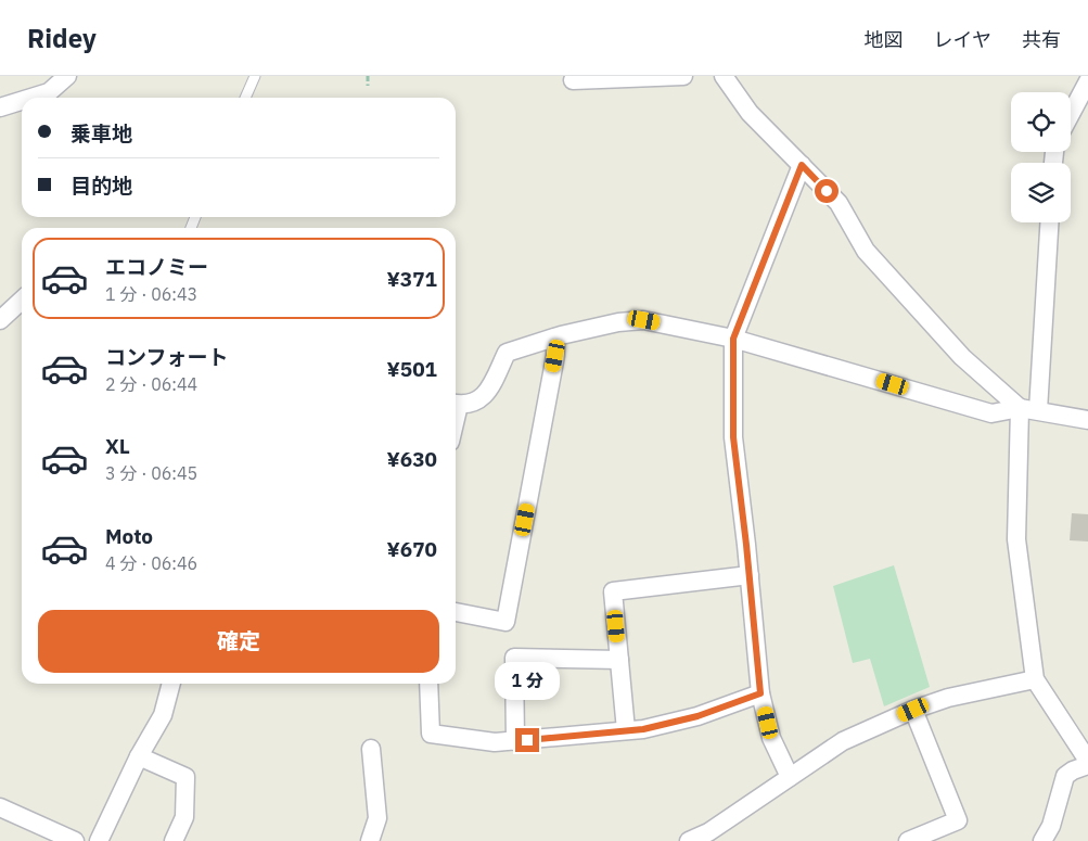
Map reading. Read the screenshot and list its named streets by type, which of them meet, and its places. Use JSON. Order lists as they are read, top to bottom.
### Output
{
  "page": {
    "header": "Ridey",
    "nav": ["地図", "レイヤ", "共有"],
    "banner": ["乗車地", "目的地"],
    "list": [
      {
        "name": "エコノミー",
        "note": "1 分 · 06:43",
        "value": "¥371"
      },
      {
        "name": "コンフォート",
        "note": "2 分 · 06:44",
        "value": "¥501"
      },
      {
        "name": "XL",
        "note": "3 分 · 06:45",
        "value": "¥630"
      },
      {
        "name": "Moto",
        "note": "4 分 · 06:46",
        "value": "¥670"
      }
    ],
    "buttons": "確定",
    "bubble": "1 分"
  }
}
